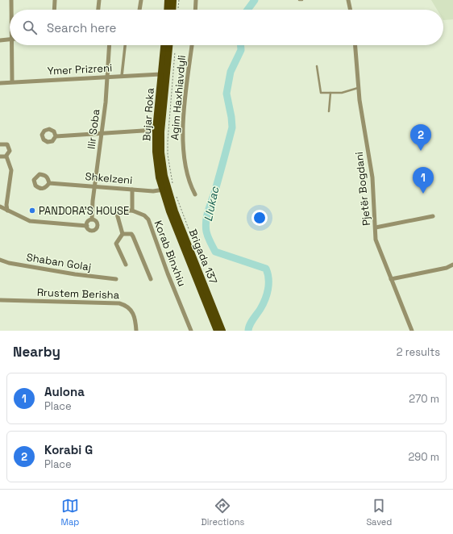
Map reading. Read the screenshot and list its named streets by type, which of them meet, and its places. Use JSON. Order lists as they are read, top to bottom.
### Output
{
  "streets": {
    "main road": ["Bujar Roka", "Brigada 137"],
    "street": [
      "Ymer Prizreni",
      "Agim Haxhiavdyli",
      "Ilir Soba",
      "Shkelzeni",
      "Pjetër Bogdani",
      "Korab Binxhiu",
      "Shaban Golaj",
      "Rrustem Berisha"
    ]
  },
  "crossings": [
    ["Ymer Prizreni", "Bujar Roka"],
    ["Ymer Prizreni", "Ilir Soba"],
    ["Bujar Roka", "Shkelzeni"],
    ["Bujar Roka", "Brigada 137"],
    ["Ilir Soba", "Shkelzeni"],
    ["Shkelzeni", "Brigada 137"]
  ],
  "water": ["Llukac"],
  "places": ["PANDORA'S HOUSE"],
  "page": {
    "search": "Search here",
    "pins": ["2", "1"],
    "heading": ["Nearby", "2 results"],
    "list": [
      {
        "mark": "1",
        "name": "Aulona",
        "note": "Place",
        "value": "270 m"
      },
      {
        "mark": "2",
        "name": "Korabi G",
        "note": "Place",
        "value": "290 m"
      }
    ],
    "nav": ["Map", "Directions", "Saved"]
  }
}
